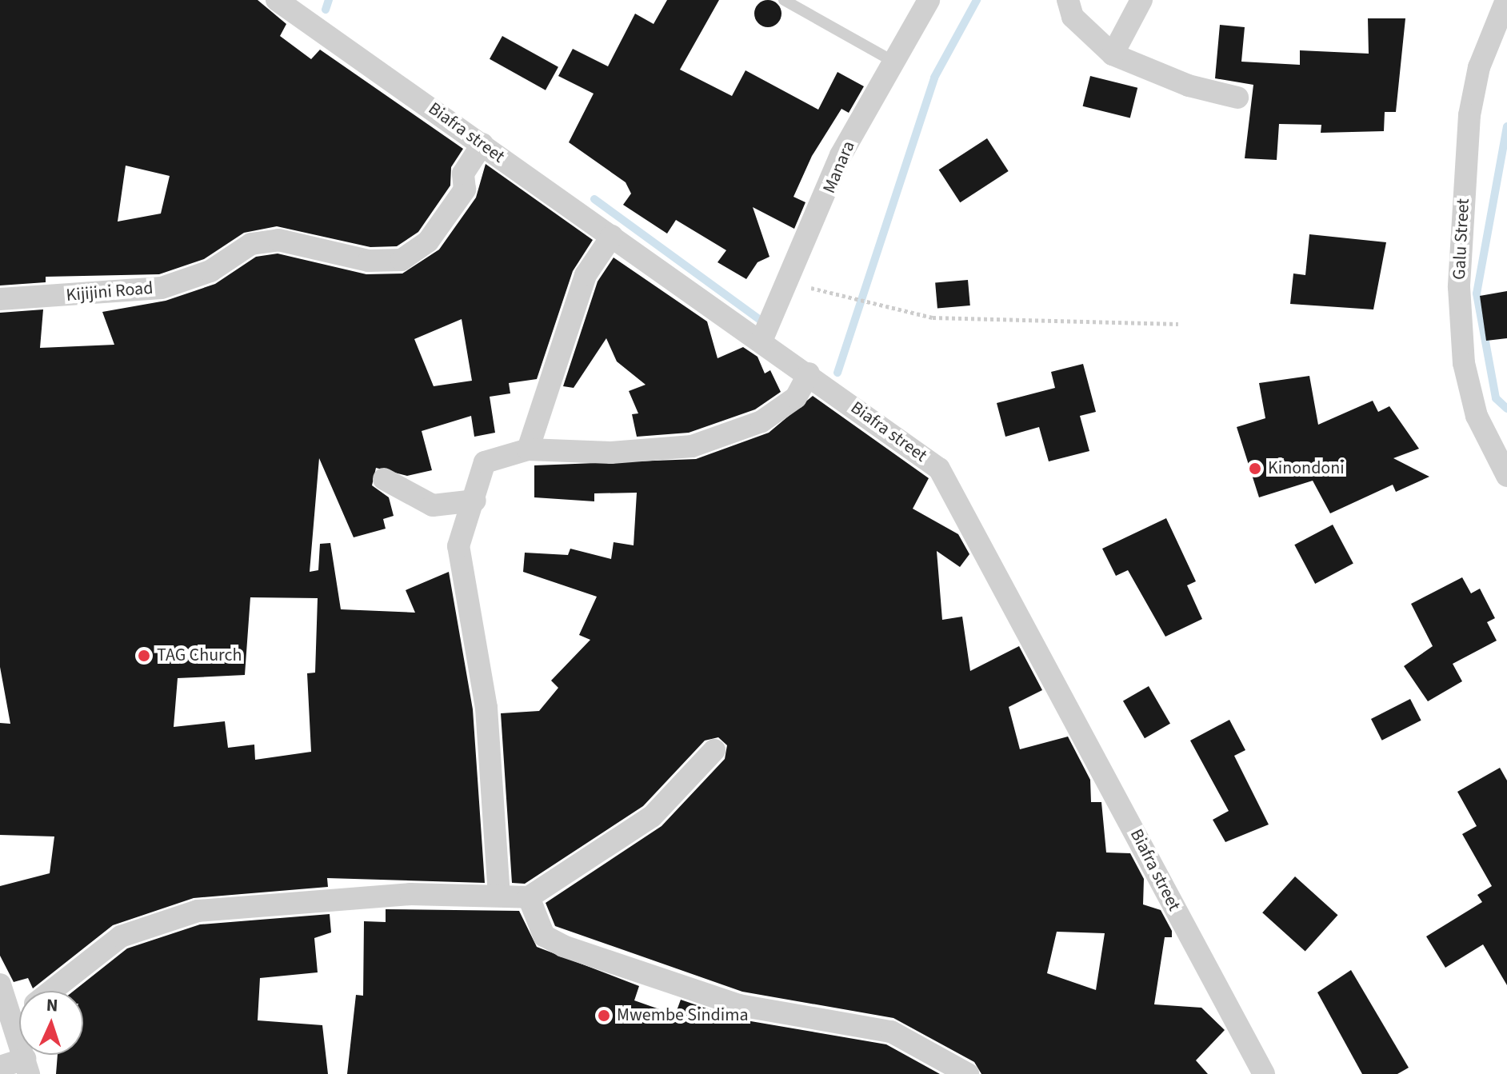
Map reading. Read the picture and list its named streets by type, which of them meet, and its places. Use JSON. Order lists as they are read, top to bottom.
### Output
{
  "streets": {
    "street": [
      "Biafra street",
      "Manara",
      "Galu Street",
      "Kijijini Road"
    ]
  },
  "crossings": [
    ["Biafra street", "Manara"],
    ["Biafra street", "Kijijini Road"]
  ],
  "places": ["Kinondoni", "TAG Church", "Mwembe Sindima"],
  "north": "top"
}
